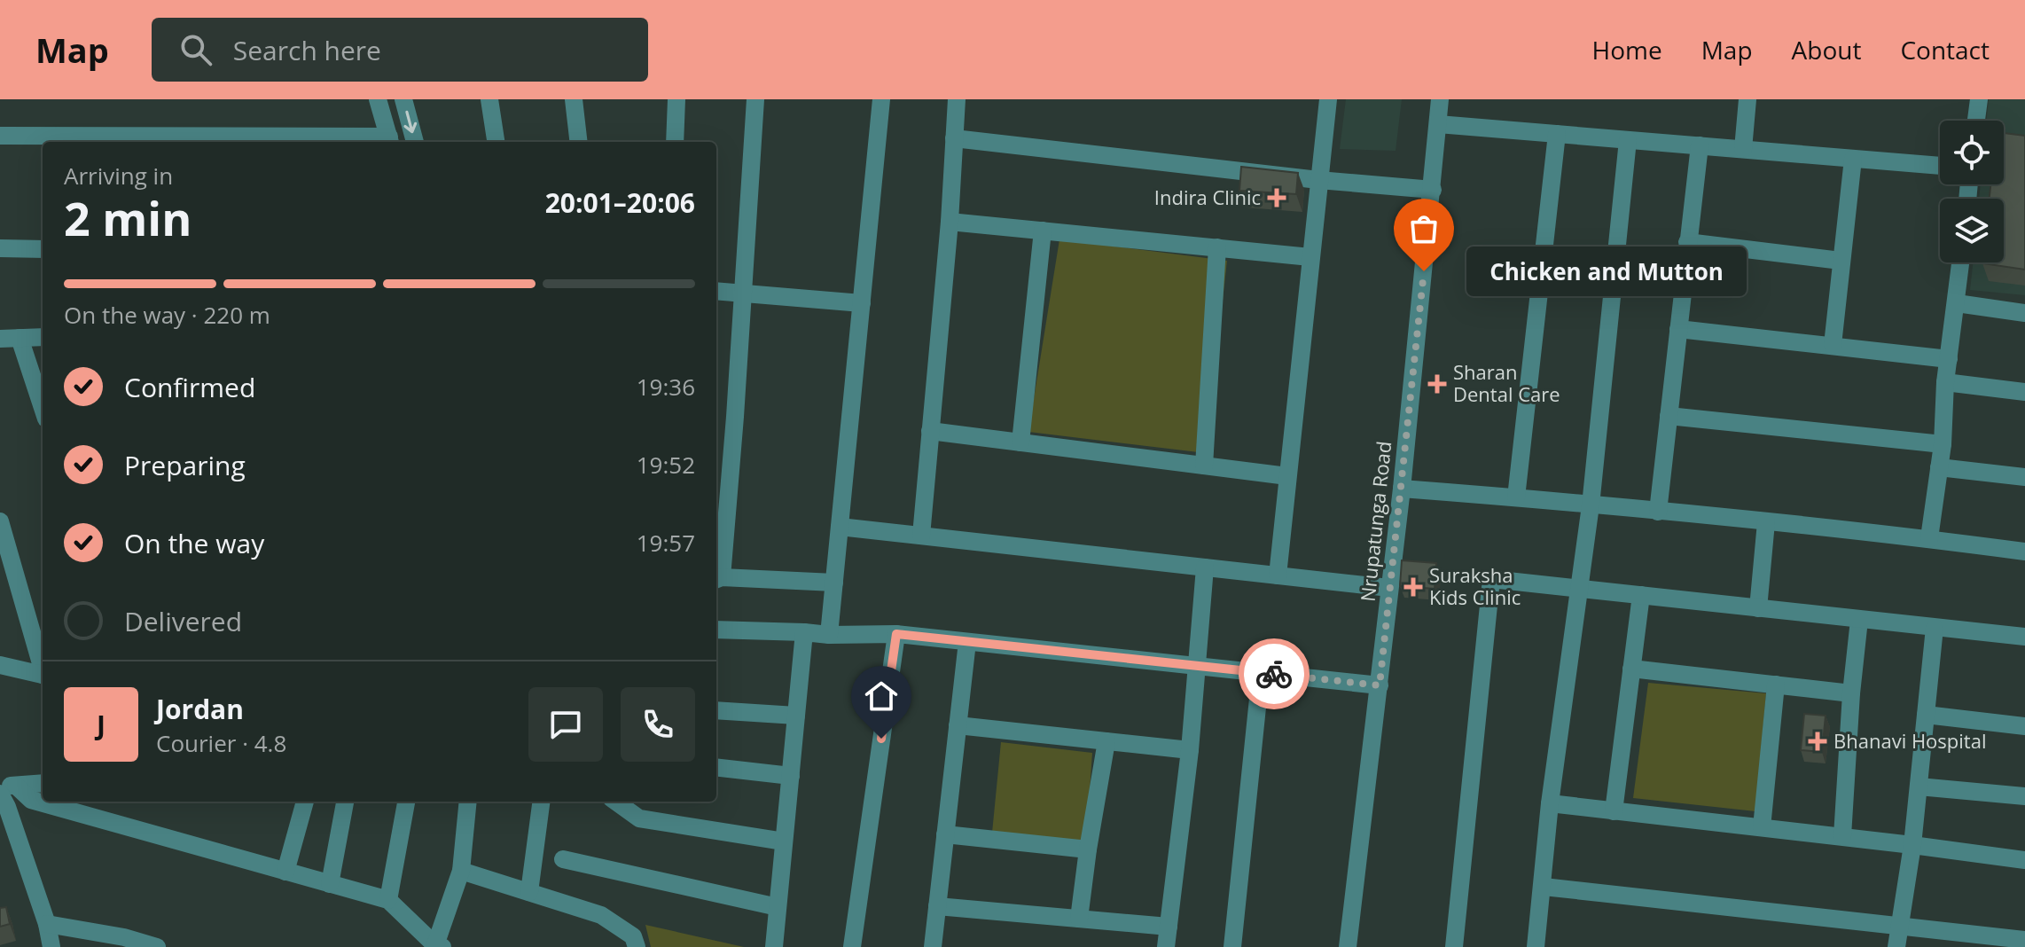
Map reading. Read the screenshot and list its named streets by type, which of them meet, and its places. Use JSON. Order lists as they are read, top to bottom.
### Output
{
  "streets": {
    "street": ["Nrupatunga Road"]
  },
  "places": {
    "health": [
      "Indira Clinic",
      "Sharan Dental Care",
      "Suraksha Kids Clinic",
      "Bhanavi Hospital"
    ],
    "other": ["Chicken and Mutton"]
  },
  "page": {
    "header": "Map",
    "search": "Search here",
    "nav": [
      "Home",
      "Map",
      "About",
      "Contact"
    ],
    "heading": ["2 min", "Arriving in", "20:01–20:06"],
    "panel": ["Jordan", "Courier · 4.8"],
    "bubble": "Chicken and Mutton",
    "bar": "On the way · 220 m",
    "list": [
      ["Confirmed", "19:36"],
      ["Preparing", "19:52"],
      ["On the way", "19:57"],
      "Delivered"
    ],
    "round": "J"
  }
}
